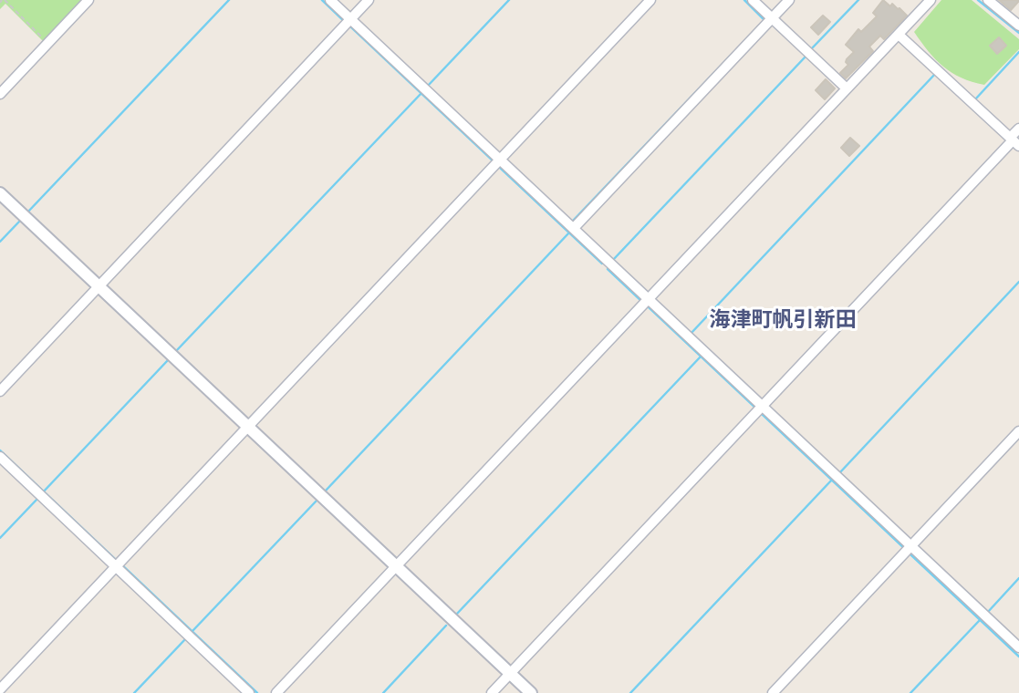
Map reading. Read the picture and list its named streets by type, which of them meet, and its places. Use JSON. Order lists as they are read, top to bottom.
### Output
{
  "districts": ["海津町帆引新田"]
}
